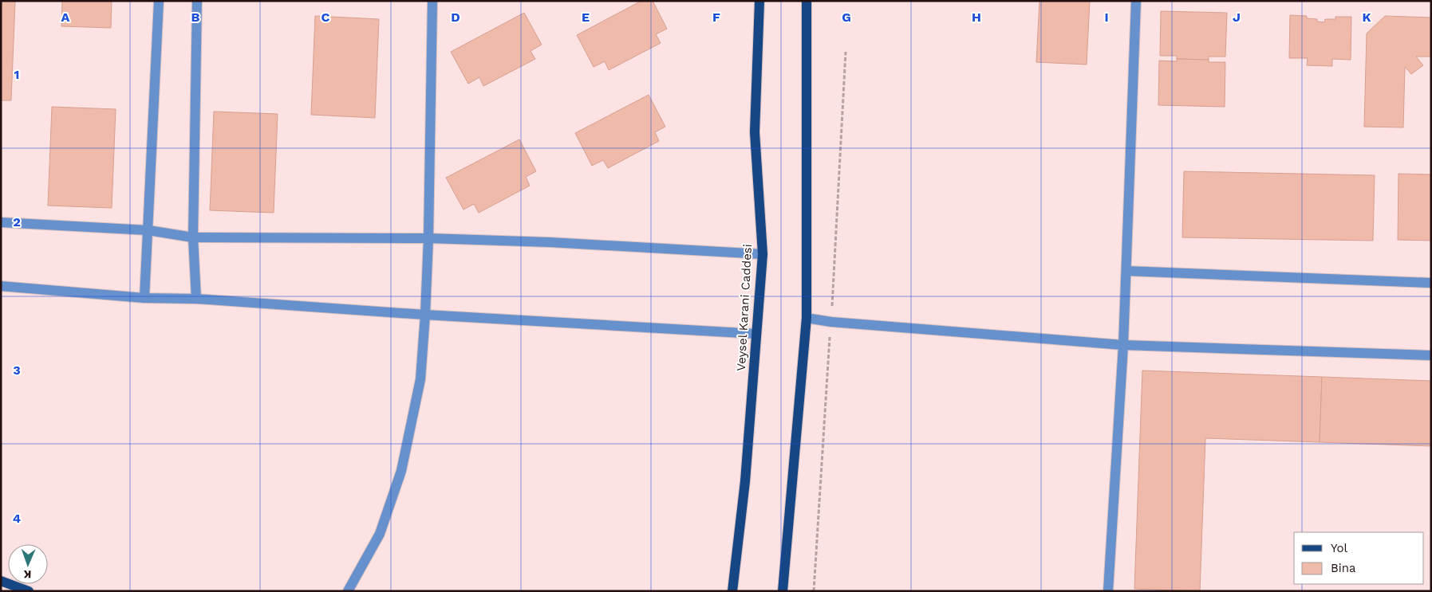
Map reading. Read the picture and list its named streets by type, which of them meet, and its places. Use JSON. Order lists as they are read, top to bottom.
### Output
{
  "streets": {
    "main road": ["Veysel Karani Caddesi"]
  },
  "legend": ["Yol", "Bina"],
  "north": "bottom",
  "grid": {
    "columns": [
      "A",
      "B",
      "C",
      "D",
      "E",
      "F",
      "G",
      "H",
      "I",
      "J",
      "K"
    ],
    "rows": [
      "1",
      "2",
      "3",
      "4"
    ]
  }
}
